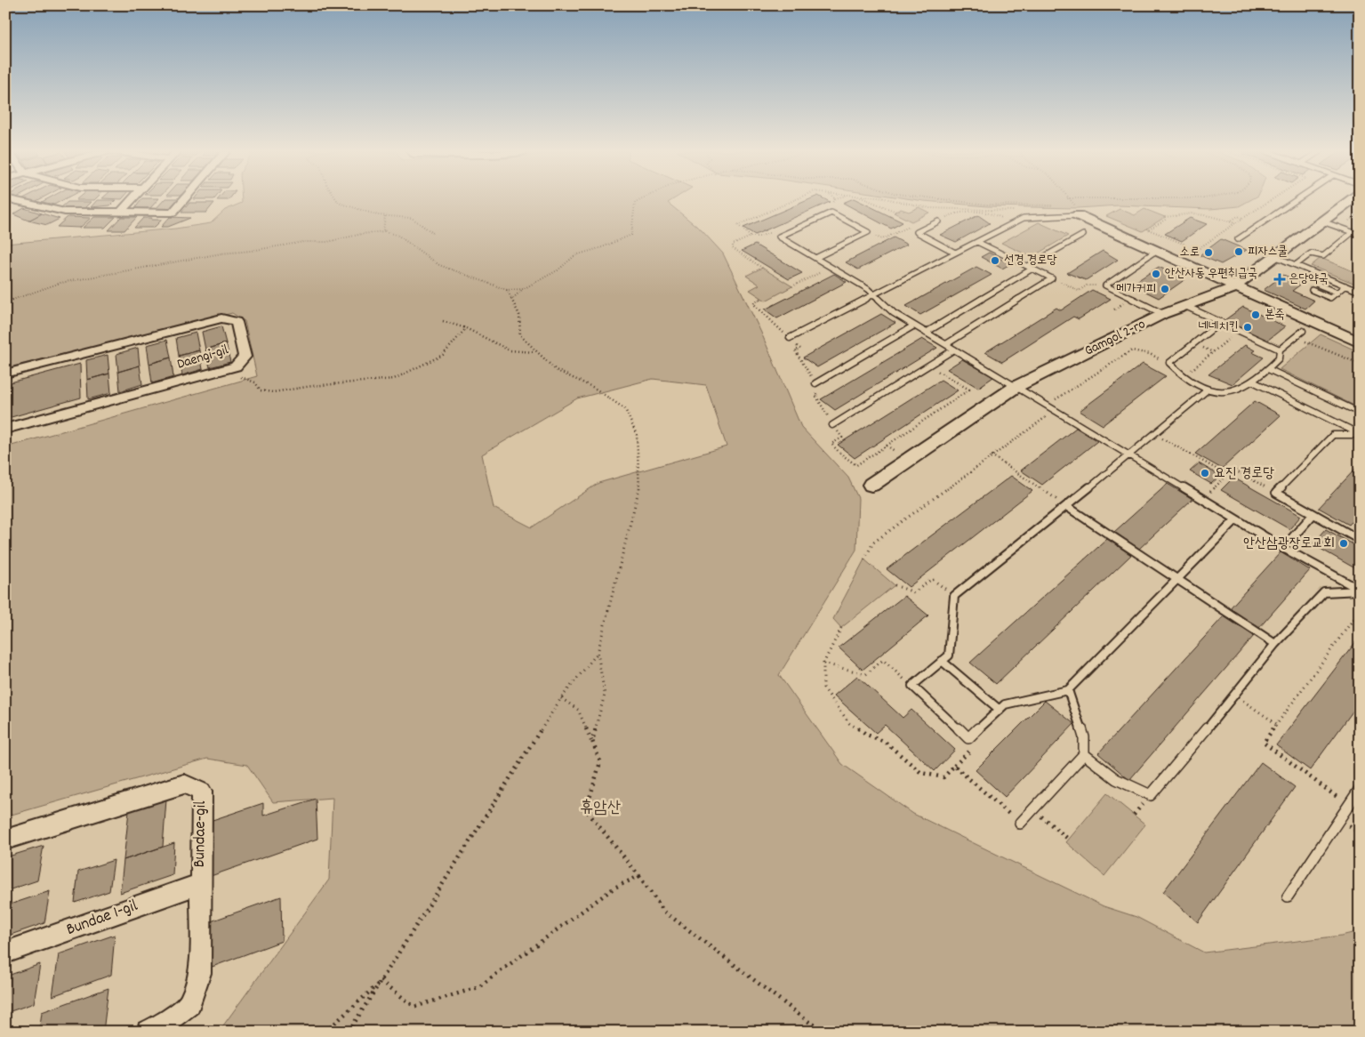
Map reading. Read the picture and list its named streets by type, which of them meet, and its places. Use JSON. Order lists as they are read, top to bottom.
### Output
{
  "streets": {
    "street": [
      "Gamgol 2-ro",
      "Daengi-gil",
      "Bundae-gil",
      "Bundae 1-gil"
    ]
  },
  "crossings": [
    ["Bundae-gil", "Bundae 1-gil"]
  ],
  "parks": ["휴암산"],
  "places": {
    "other": [
      "피자스쿨",
      "소로",
      "선경 경로당",
      "안산사동 우편취급국",
      "메가커피",
      "본죽",
      "네네치킨",
      "요진 경로당",
      "안산삼광장로교회"
    ],
    "health": ["은당약국"]
  }
}
